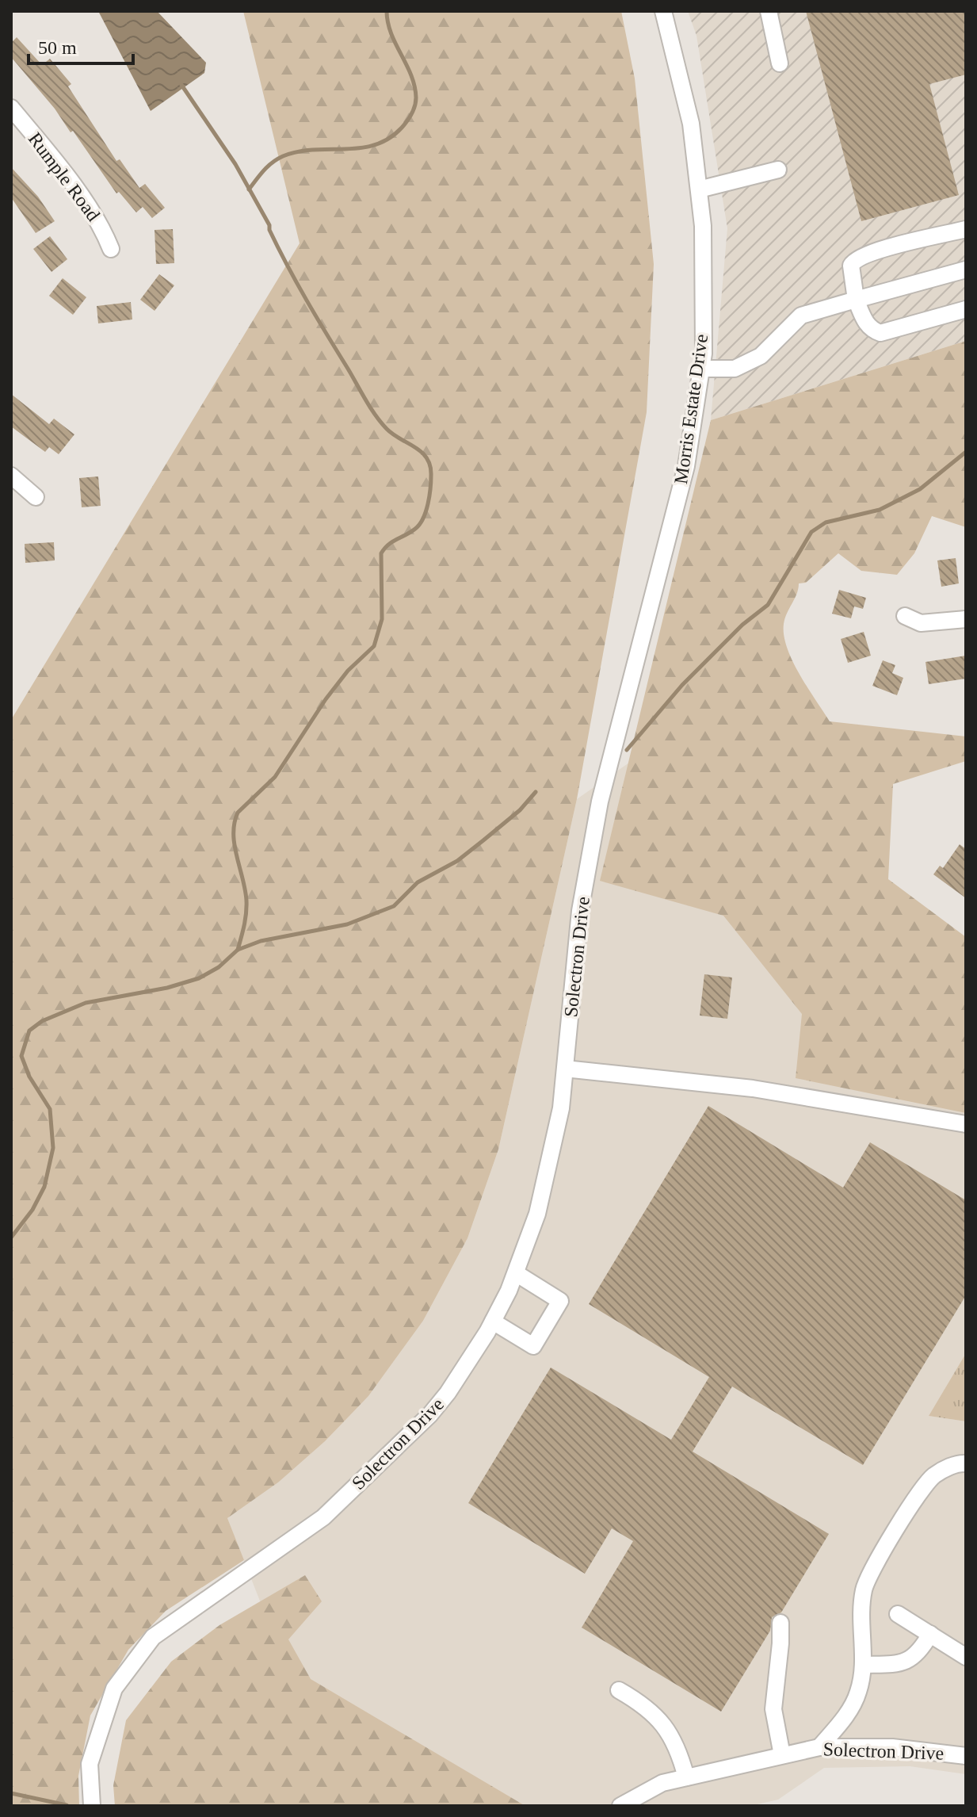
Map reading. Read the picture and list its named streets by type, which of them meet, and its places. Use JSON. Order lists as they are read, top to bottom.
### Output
{
  "streets": {
    "street": ["Rumple Road", "Morris Estate Drive", "Solectron Drive"]
  },
  "crossings": [
    ["Morris Estate Drive", "Solectron Drive"]
  ],
  "scale_bar": "50 m"
}
